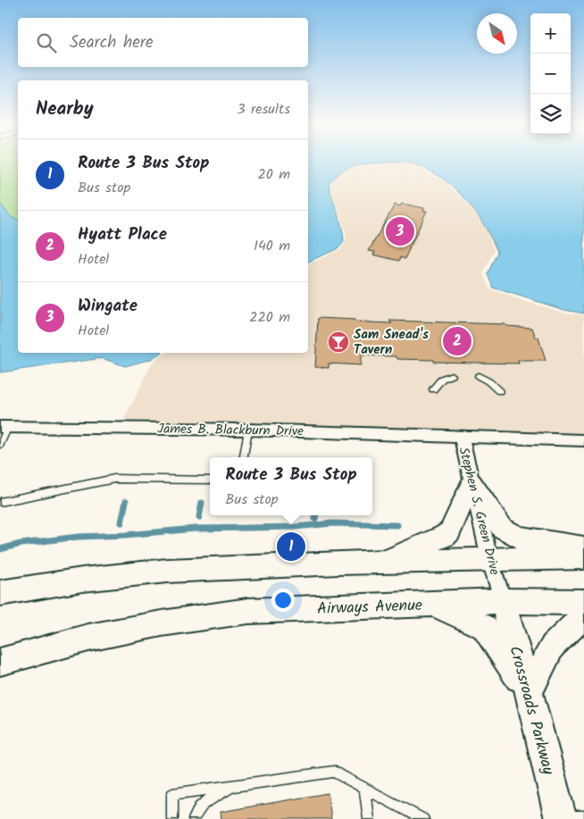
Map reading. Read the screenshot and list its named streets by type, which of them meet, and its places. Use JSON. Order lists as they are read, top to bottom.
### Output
{
  "streets": {
    "main road": ["Airways Avenue", "Crossroads Parkway"],
    "street": ["James B. Blackburn Drive", "Stephen S. Green Drive"]
  },
  "crossings": [
    ["James B. Blackburn Drive", "Stephen S. Green Drive"],
    ["Stephen S. Green Drive", "Airways Avenue"],
    ["Stephen S. Green Drive", "Crossroads Parkway"],
    ["Airways Avenue", "Crossroads Parkway"]
  ],
  "places": {
    "bar": ["Sam Snead's Tavern"]
  },
  "north": "bottom right",
  "page": {
    "map_buttons": ["+", "−"],
    "search": "Search here",
    "heading": ["Nearby", "3 results"],
    "list": [
      {
        "mark": "1",
        "name": "Route 3 Bus Stop",
        "note": "Bus stop",
        "value": "20 m"
      },
      {
        "mark": "2",
        "name": "Hyatt Place",
        "note": "Hotel",
        "value": "140 m"
      },
      {
        "mark": "3",
        "name": "Wingate",
        "note": "Hotel",
        "value": "220 m"
      }
    ],
    "pins": ["3", "2", "1"],
    "popup": ["Route 3 Bus Stop", "Bus stop"]
  }
}
